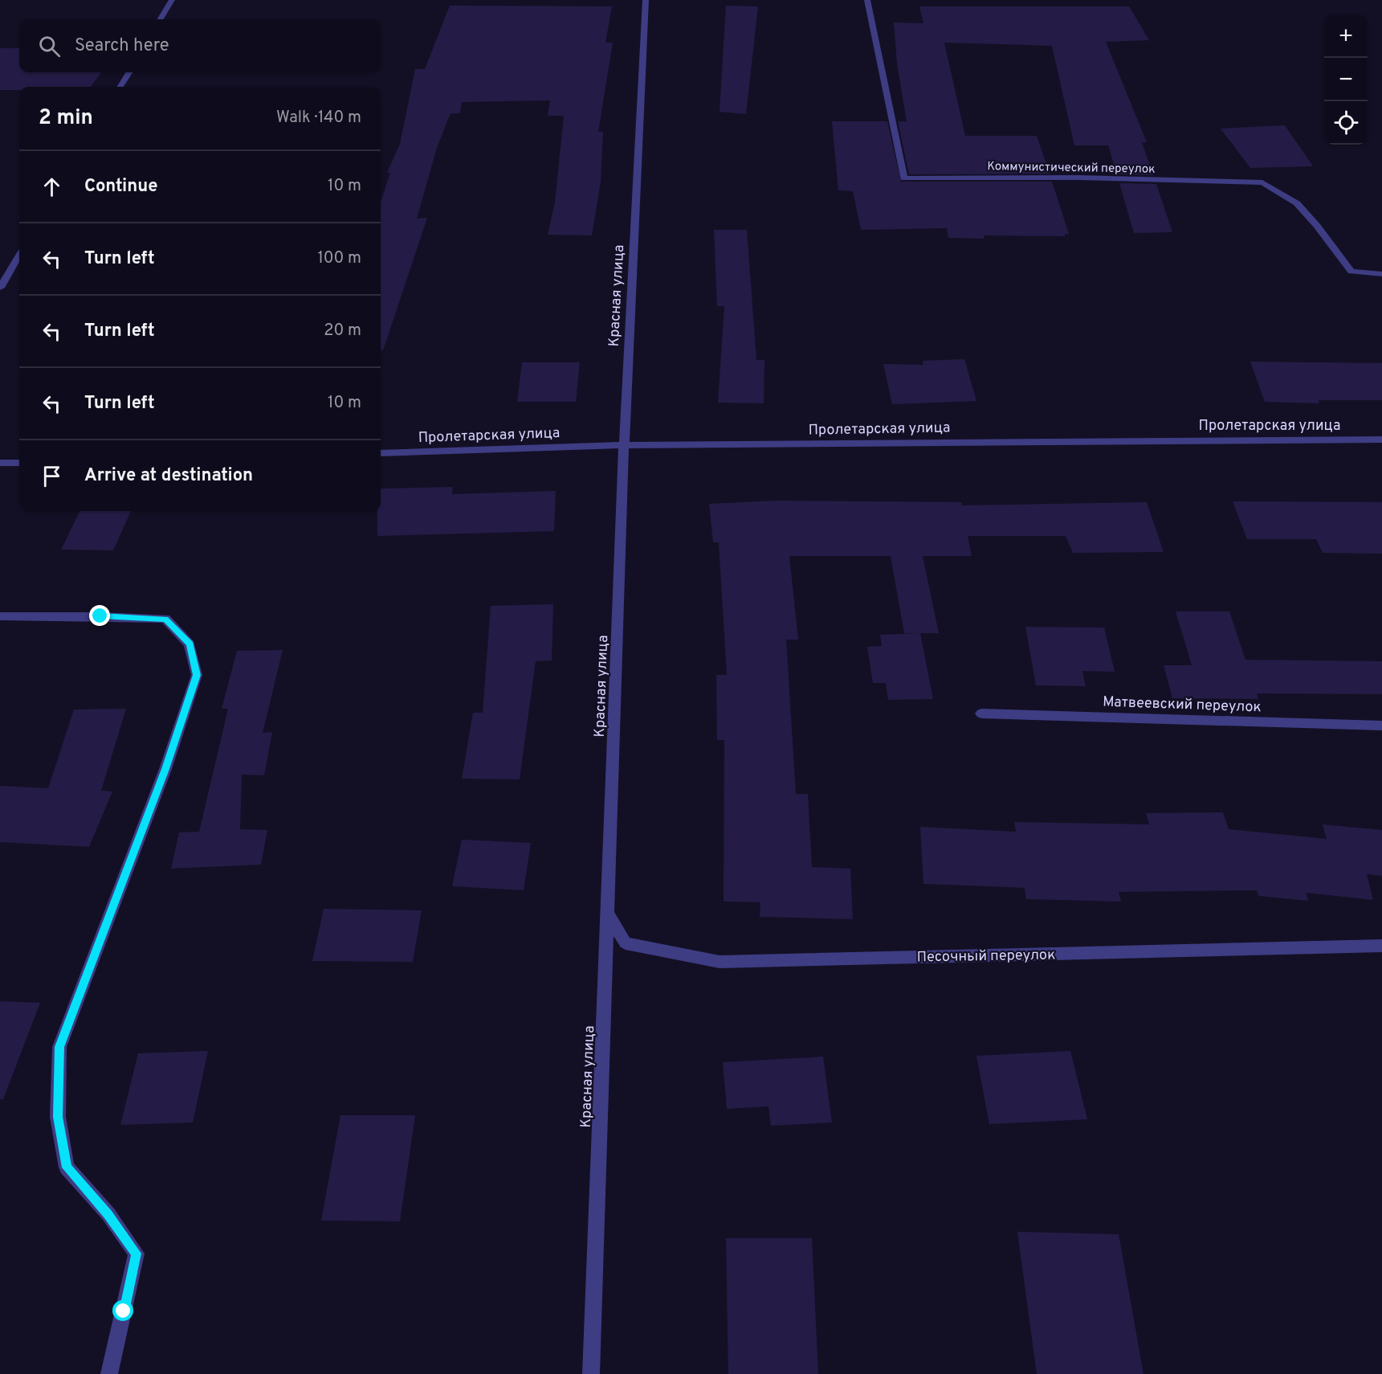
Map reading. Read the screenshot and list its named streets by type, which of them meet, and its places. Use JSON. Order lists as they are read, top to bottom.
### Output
{
  "streets": {
    "street": [
      "Коммунистический переулок",
      "Красная улица",
      "Пролетарская улица",
      "Матвеевский переулок",
      "Песочный переулок"
    ]
  },
  "crossings": [
    ["Красная улица", "Пролетарская улица"],
    ["Красная улица", "Песочный переулок"]
  ],
  "page": {
    "map_buttons": ["+", "−"],
    "search": "Search here",
    "heading": ["2 min", "Walk · 140 m"],
    "list": [
      ["Continue", "10 m"],
      ["Turn left", "100 m"],
      ["Turn left", "20 m"],
      ["Turn left", "10 m"],
      "Arrive at destination"
    ]
  }
}
